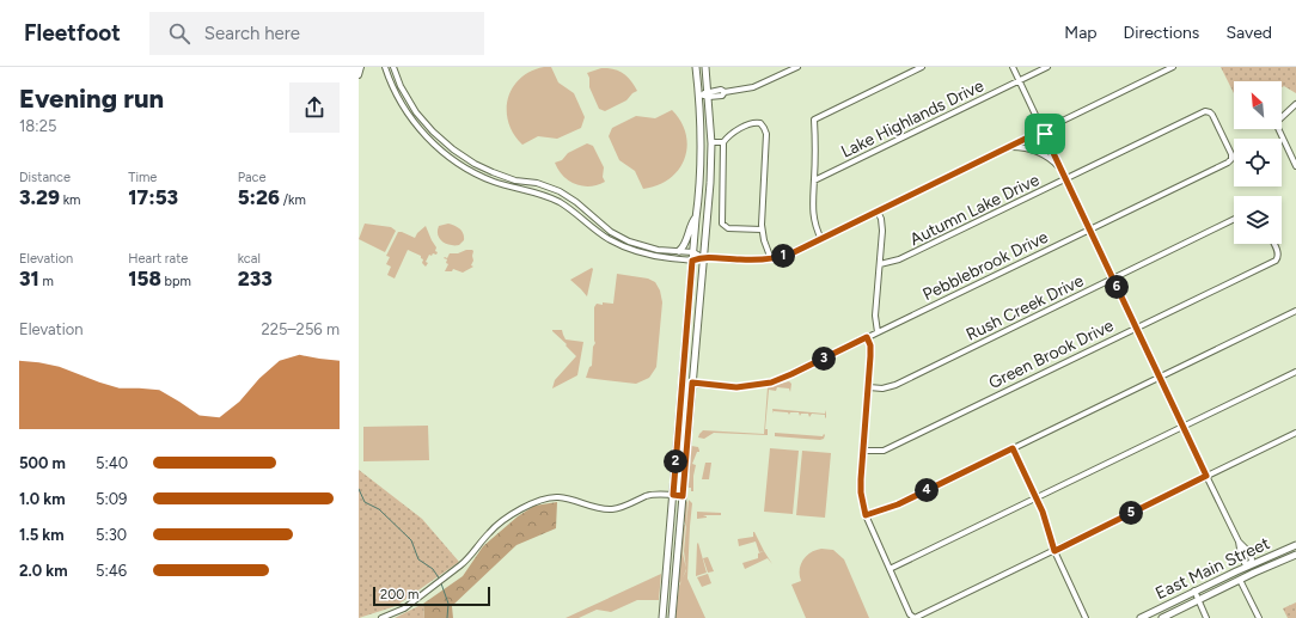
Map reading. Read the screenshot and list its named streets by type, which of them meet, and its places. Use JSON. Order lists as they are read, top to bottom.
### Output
{
  "streets": {
    "main road": ["East Main Street"],
    "street": [
      "Lake Highlands Drive",
      "Autumn Lake Drive",
      "Pebblebrook Drive",
      "Rush Creek Drive",
      "Green Brook Drive"
    ]
  },
  "crossings": [
    ["Autumn Lake Drive", "Pebblebrook Drive"]
  ],
  "scale_bar": "200 m",
  "north": "top left",
  "page": {
    "header": "Fleetfoot",
    "search": "Search here",
    "nav": ["Map", "Directions", "Saved"],
    "heading": ["Evening run", "18:25"],
    "stats": [
      ["Distance", "3.29 km"],
      ["Time", "17:53"],
      ["Pace", "5:26 /km"],
      ["Elevation", "31 m"],
      ["Heart rate", "158 bpm"],
      ["kcal", "233"]
    ],
    "pins": [
      "1",
      "6",
      "3",
      "2",
      "4",
      "5"
    ],
    "chart": ["Elevation", "225–256 m"],
    "list": [
      {
        "name": "500 m",
        "note": "5:40"
      },
      {
        "name": "1.0 km",
        "note": "5:09"
      },
      {
        "name": "1.5 km",
        "note": "5:30"
      },
      {
        "name": "2.0 km",
        "note": "5:46"
      }
    ],
    "scale": "200 m"
  }
}
